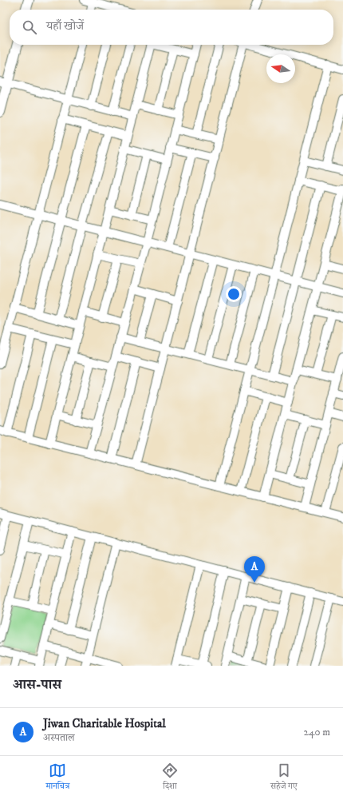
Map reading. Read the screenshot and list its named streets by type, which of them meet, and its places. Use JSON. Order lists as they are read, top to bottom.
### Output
{
  "north": "left",
  "page": {
    "search": "यहाँ खोजें",
    "pins": "A",
    "heading": "आस-पास",
    "list": [
      {
        "mark": "A",
        "name": "Jiwan Charitable Hospital",
        "note": "अस्पताल",
        "value": "240 m"
      }
    ],
    "nav": ["मानचित्र", "दिशा", "सहेजे गए"]
  }
}
